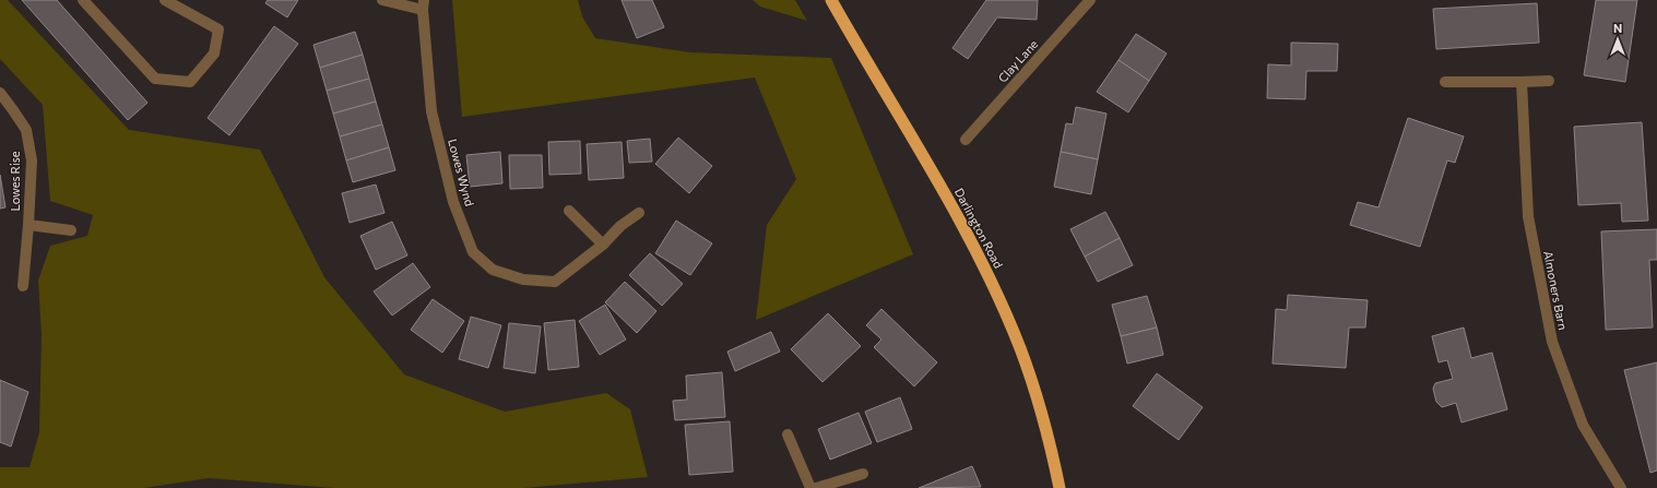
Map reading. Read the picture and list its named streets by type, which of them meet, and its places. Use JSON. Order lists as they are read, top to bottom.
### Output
{
  "streets": {
    "highway": ["Darlington Road"],
    "street": [
      "Clay Lane",
      "Lowes Wynd",
      "Lowes Rise",
      "Almoners Barn"
    ]
  },
  "north": "top"
}
